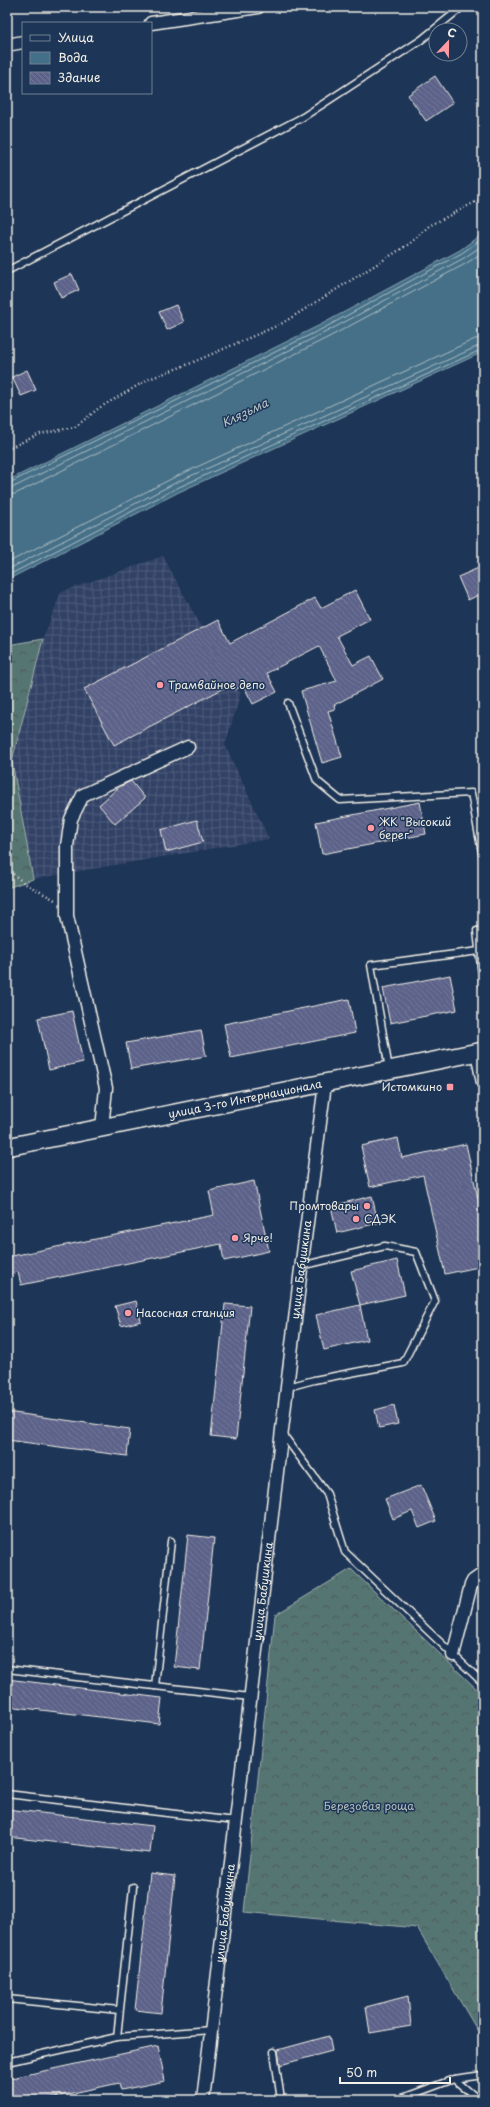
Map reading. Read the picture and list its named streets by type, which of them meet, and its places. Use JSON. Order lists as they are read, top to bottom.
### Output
{
  "streets": {
    "main road": ["улица 3-го Интернационала"],
    "street": ["улица Бабушкина"]
  },
  "crossings": [
    ["улица 3-го Интернационала", "улица Бабушкина"]
  ],
  "water": ["Клязьма"],
  "parks": ["Березовая роща"],
  "places": {
    "other": [
      "Трамвайное депо",
      "ЖК \"Высокий берег\"",
      "Промтовары",
      "СДЭК",
      "Ярче!",
      "Насосная станция"
    ],
    "transit": ["Истомкино"]
  },
  "legend": ["Улица", "Вода", "Здание"],
  "scale_bar": "50 m",
  "north": "top"
}
